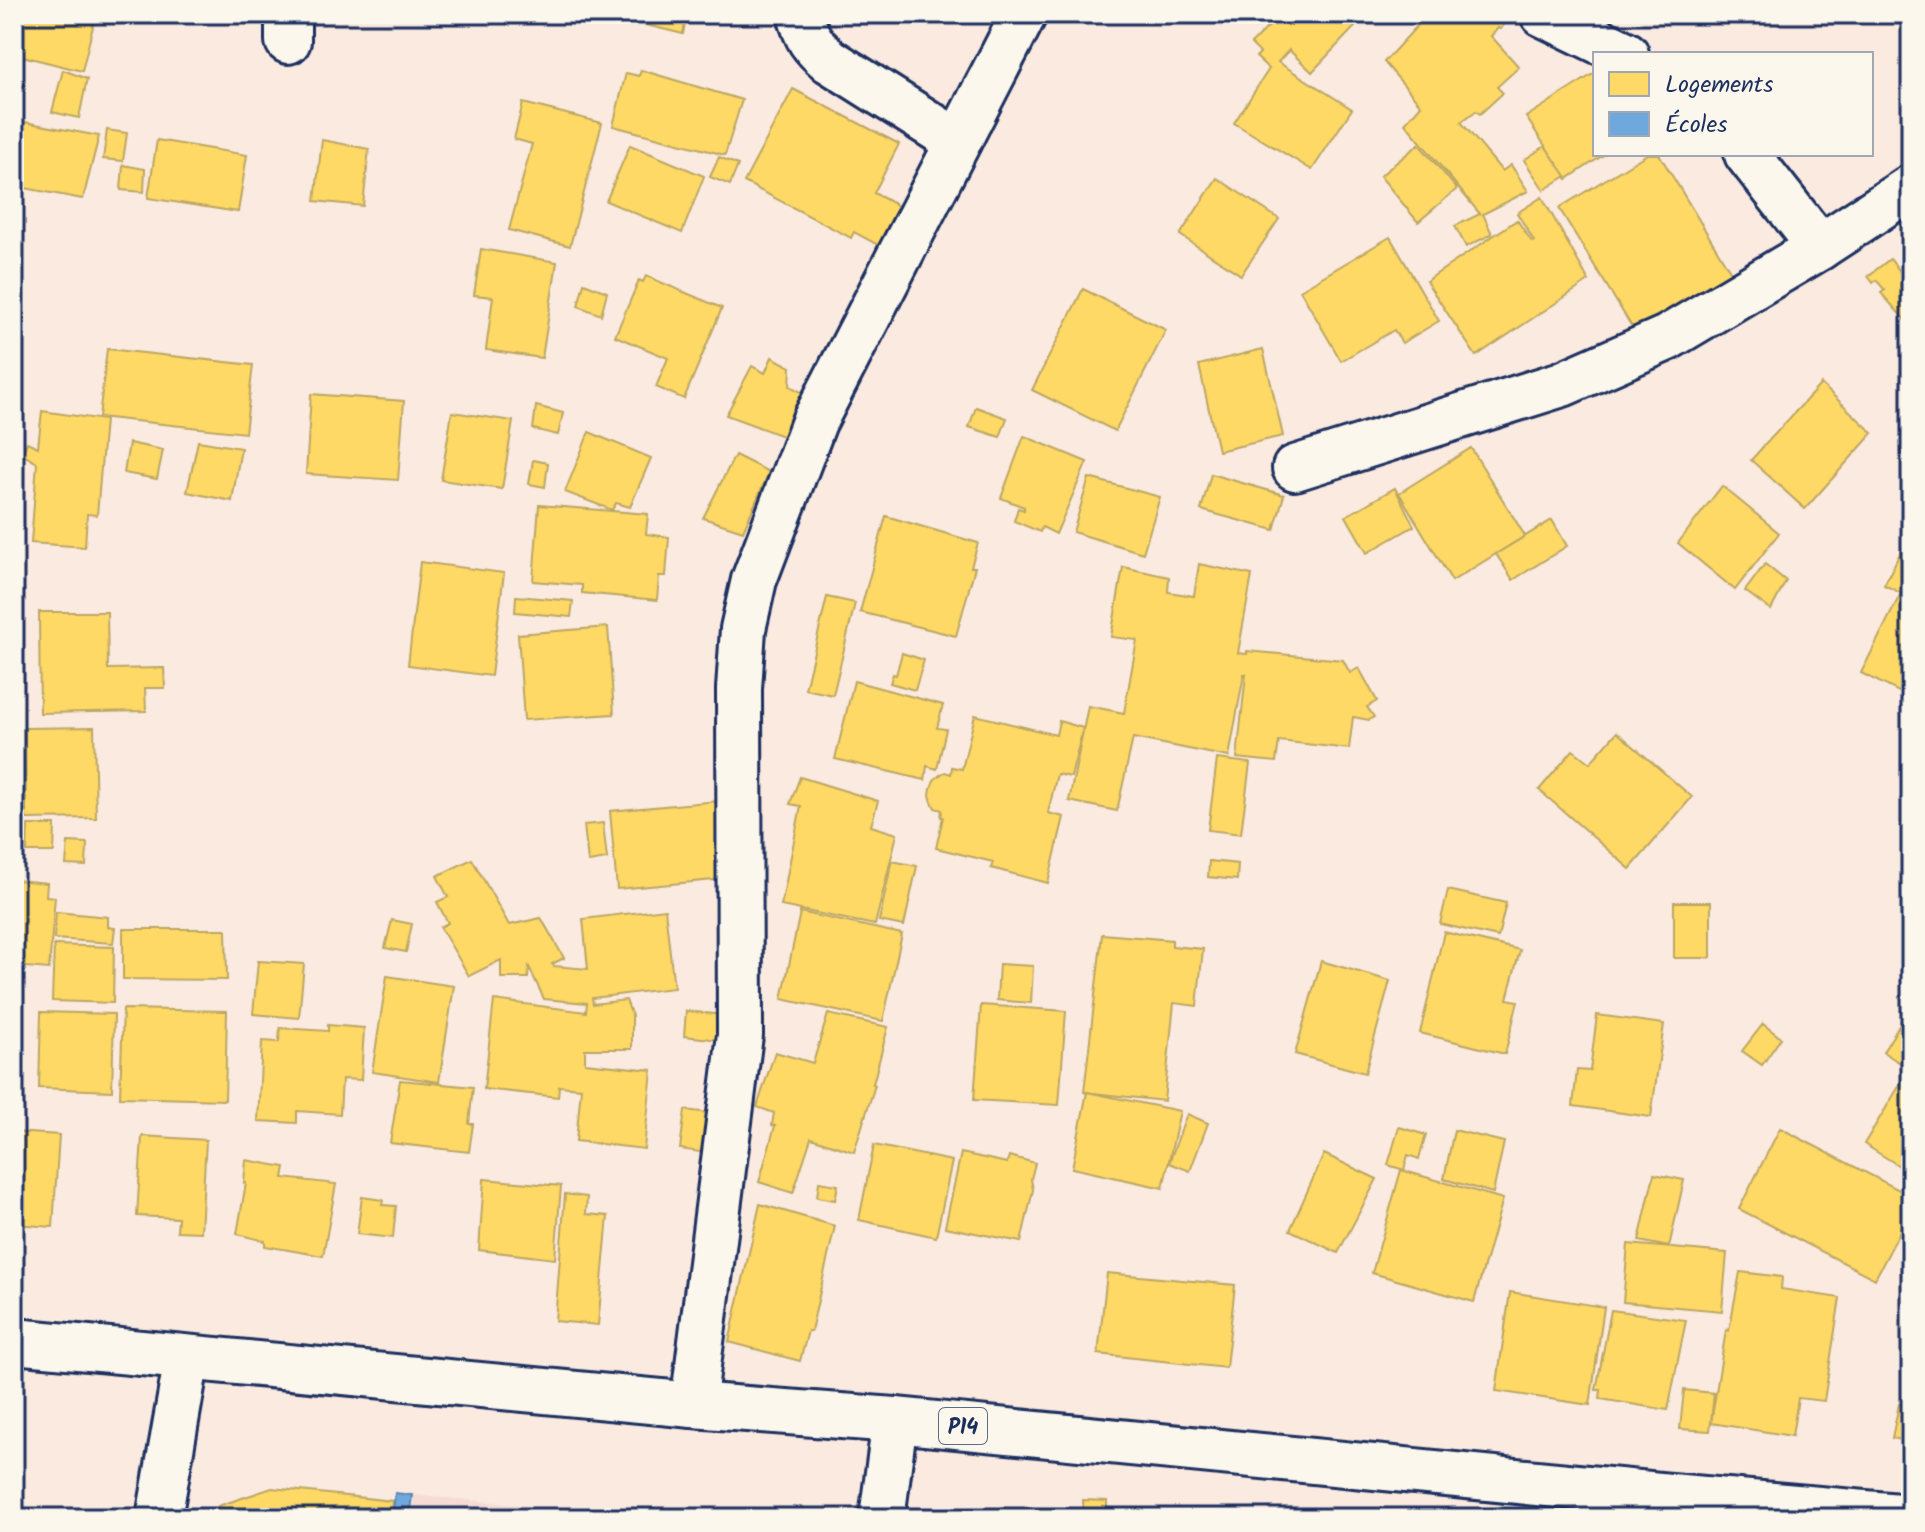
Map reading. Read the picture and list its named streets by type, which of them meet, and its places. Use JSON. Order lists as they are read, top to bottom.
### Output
{
  "streets": {
    "street": ["P14"]
  },
  "legend": ["Logements", "Écoles"]
}
